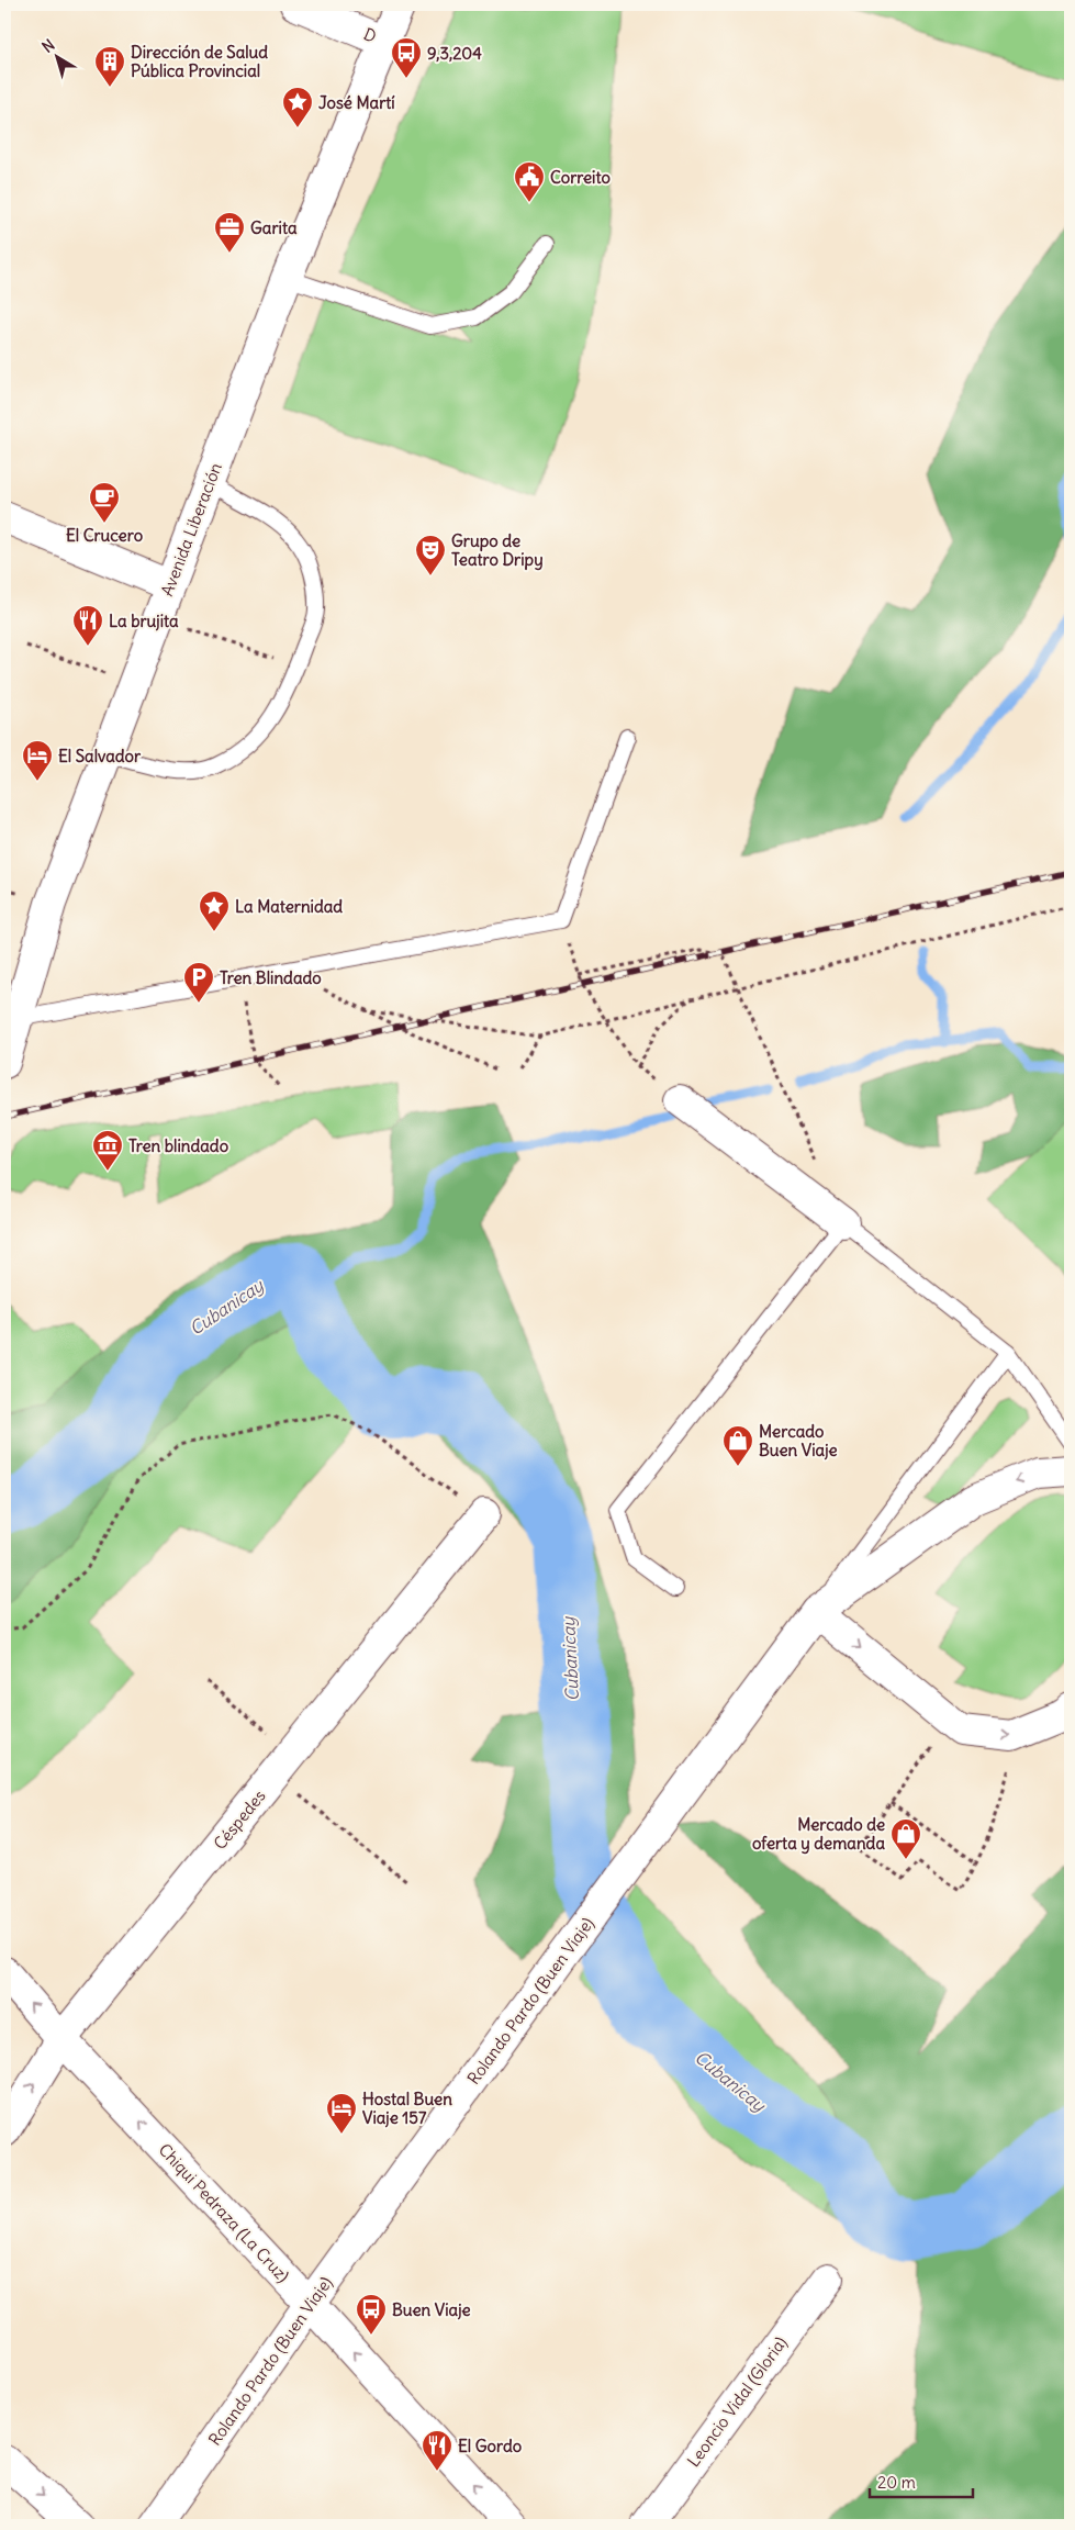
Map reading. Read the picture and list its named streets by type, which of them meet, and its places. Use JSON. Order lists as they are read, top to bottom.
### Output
{
  "streets": {
    "main road": [
      "D",
      "Avenida Liberación",
      "Céspedes",
      "Rolando Pardo (Buen Viaje)",
      "Chiqui Pedraza (La Cruz)",
      "Leoncio Vidal (Gloria)"
    ]
  },
  "crossings": [
    ["D", "Avenida Liberación"],
    ["Céspedes", "Chiqui Pedraza (La Cruz)"],
    ["Rolando Pardo (Buen Viaje)", "Chiqui Pedraza (La Cruz)"]
  ],
  "one_way": ["Chiqui Pedraza (La Cruz)"],
  "water": ["Cubanicay"],
  "places": {
    "bus stop": ["9,3,204", "Buen Viaje"],
    "building": ["Dirección de Salud Pública Provincial"],
    "place": ["José Martí", "La Maternidad"],
    "public building": ["Correito"],
    "office": ["Garita"],
    "cafe": ["El Crucero"],
    "theatre": ["Grupo de Teatro Dripy"],
    "restaurant": ["La brujita", "El Gordo"],
    "hotel": ["El Salvador", "Hostal Buen Viaje 157"],
    "parking": ["Tren Blindado"],
    "museum": ["Tren blindado"],
    "shop": ["Mercado Buen Viaje", "Mercado de oferta y demanda"]
  },
  "scale_bar": "20 m",
  "north": "top left"
}
